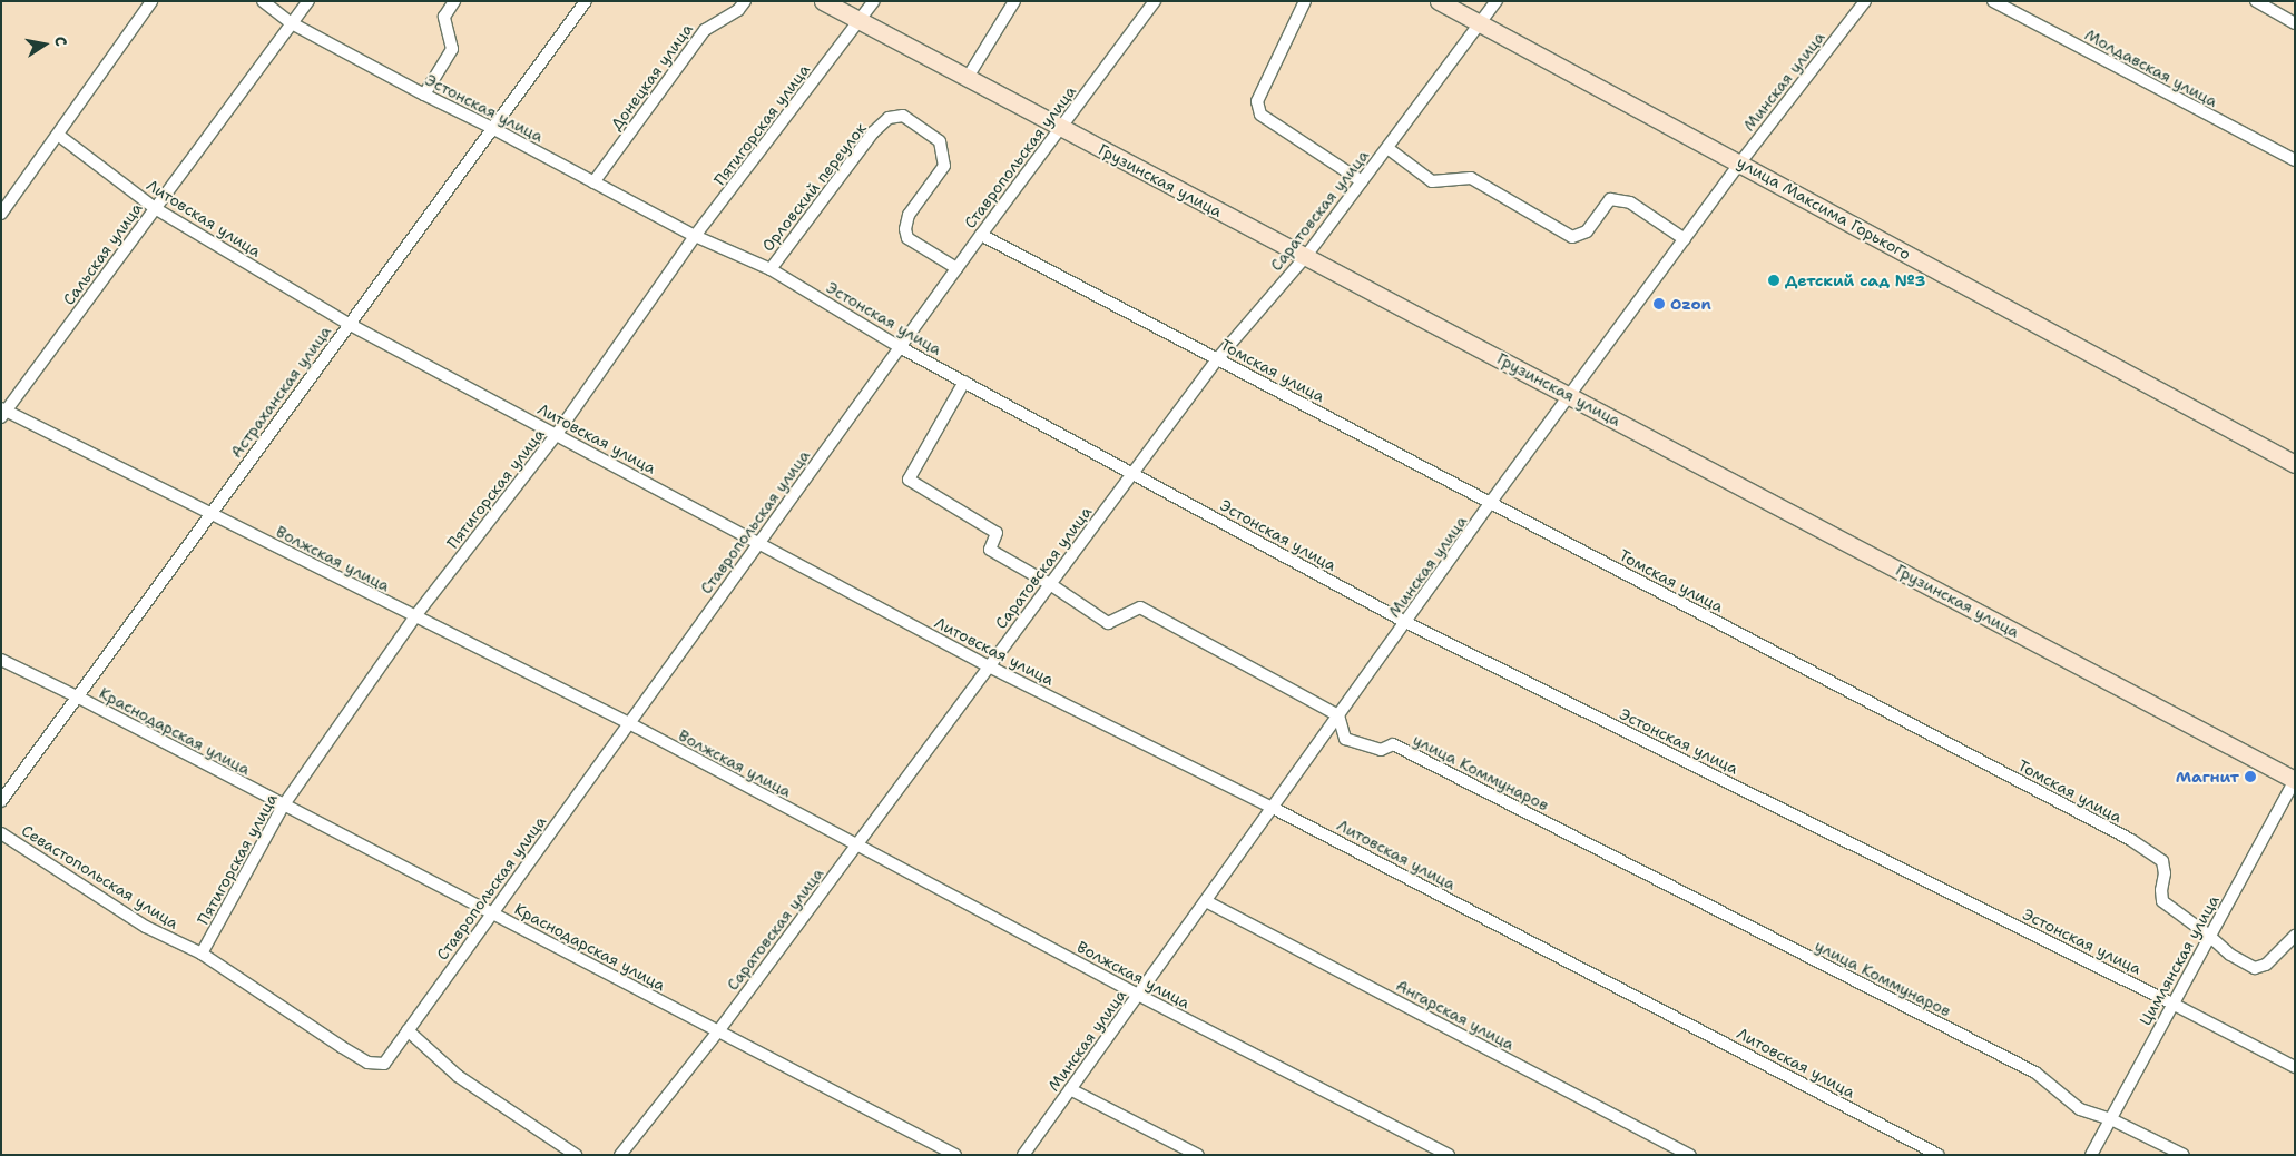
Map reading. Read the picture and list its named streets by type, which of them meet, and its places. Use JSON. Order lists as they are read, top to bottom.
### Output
{
  "streets": {
    "main road": ["Грузинская улица", "улица Максима Горького"],
    "street": [
      "Молдавская улица",
      "Донецкая улица",
      "Минская улица",
      "Эстонская улица",
      "Пятигорская улица",
      "Ставропольская улица",
      "Орловский переулок",
      "Саратовская улица",
      "Литовская улица",
      "Сальская улица",
      "Томская улица",
      "Астраханская улица",
      "Волжская улица",
      "Краснодарская улица",
      "улица Коммунаров",
      "Севастопольская улица",
      "Цимлянская улица",
      "Ангарская улица"
    ]
  },
  "crossings": [
    ["Донецкая улица", "Эстонская улица"],
    ["Минская улица", "Эстонская улица"],
    ["Минская улица", "Грузинская улица"],
    ["Минская улица", "улица Максима Горького"],
    ["Минская улица", "Литовская улица"],
    ["Минская улица", "Томская улица"],
    ["Минская улица", "Волжская улица"],
    ["Минская улица", "улица Коммунаров"],
    ["Минская улица", "Ангарская улица"],
    ["Эстонская улица", "Пятигорская улица"],
    ["Эстонская улица", "Ставропольская улица"],
    ["Эстонская улица", "Орловский переулок"],
    ["Эстонская улица", "Саратовская улица"],
    ["Эстонская улица", "Сальская улица"],
    ["Эстонская улица", "Астраханская улица"],
    ["Эстонская улица", "Цимлянская улица"],
    ["Пятигорская улица", "Грузинская улица"],
    ["Пятигорская улица", "Литовская улица"],
    ["Пятигорская улица", "Волжская улица"],
    ["Пятигорская улица", "Краснодарская улица"],
    ["Пятигорская улица", "Севастопольская улица"],
    ["Ставропольская улица", "Грузинская улица"],
    ["Ставропольская улица", "Орловский переулок"],
    ["Ставропольская улица", "Литовская улица"],
    ["Ставропольская улица", "Томская улица"],
    ["Ставропольская улица", "Волжская улица"],
    ["Ставропольская улица", "Краснодарская улица"],
    ["Ставропольская улица", "Севастопольская улица"],
    ["Грузинская улица", "Саратовская улица"],
    ["Грузинская улица", "Цимлянская улица"],
    ["улица Максима Горького", "Саратовская улица"],
    ["Саратовская улица", "Литовская улица"],
    ["Саратовская улица", "Томская улица"],
    ["Саратовская улица", "Волжская улица"],
    ["Саратовская улица", "Краснодарская улица"],
    ["Литовская улица", "Сальская улица"],
    ["Литовская улица", "Астраханская улица"],
    ["Сальская улица", "Волжская улица"],
    ["Томская улица", "Цимлянская улица"],
    ["Астраханская улица", "Волжская улица"],
    ["Астраханская улица", "Краснодарская улица"],
    ["улица Коммунаров", "Цимлянская улица"]
  ],
  "places": ["Детский сад №3", "Ozon", "Магнит"],
  "north": "right"
}
